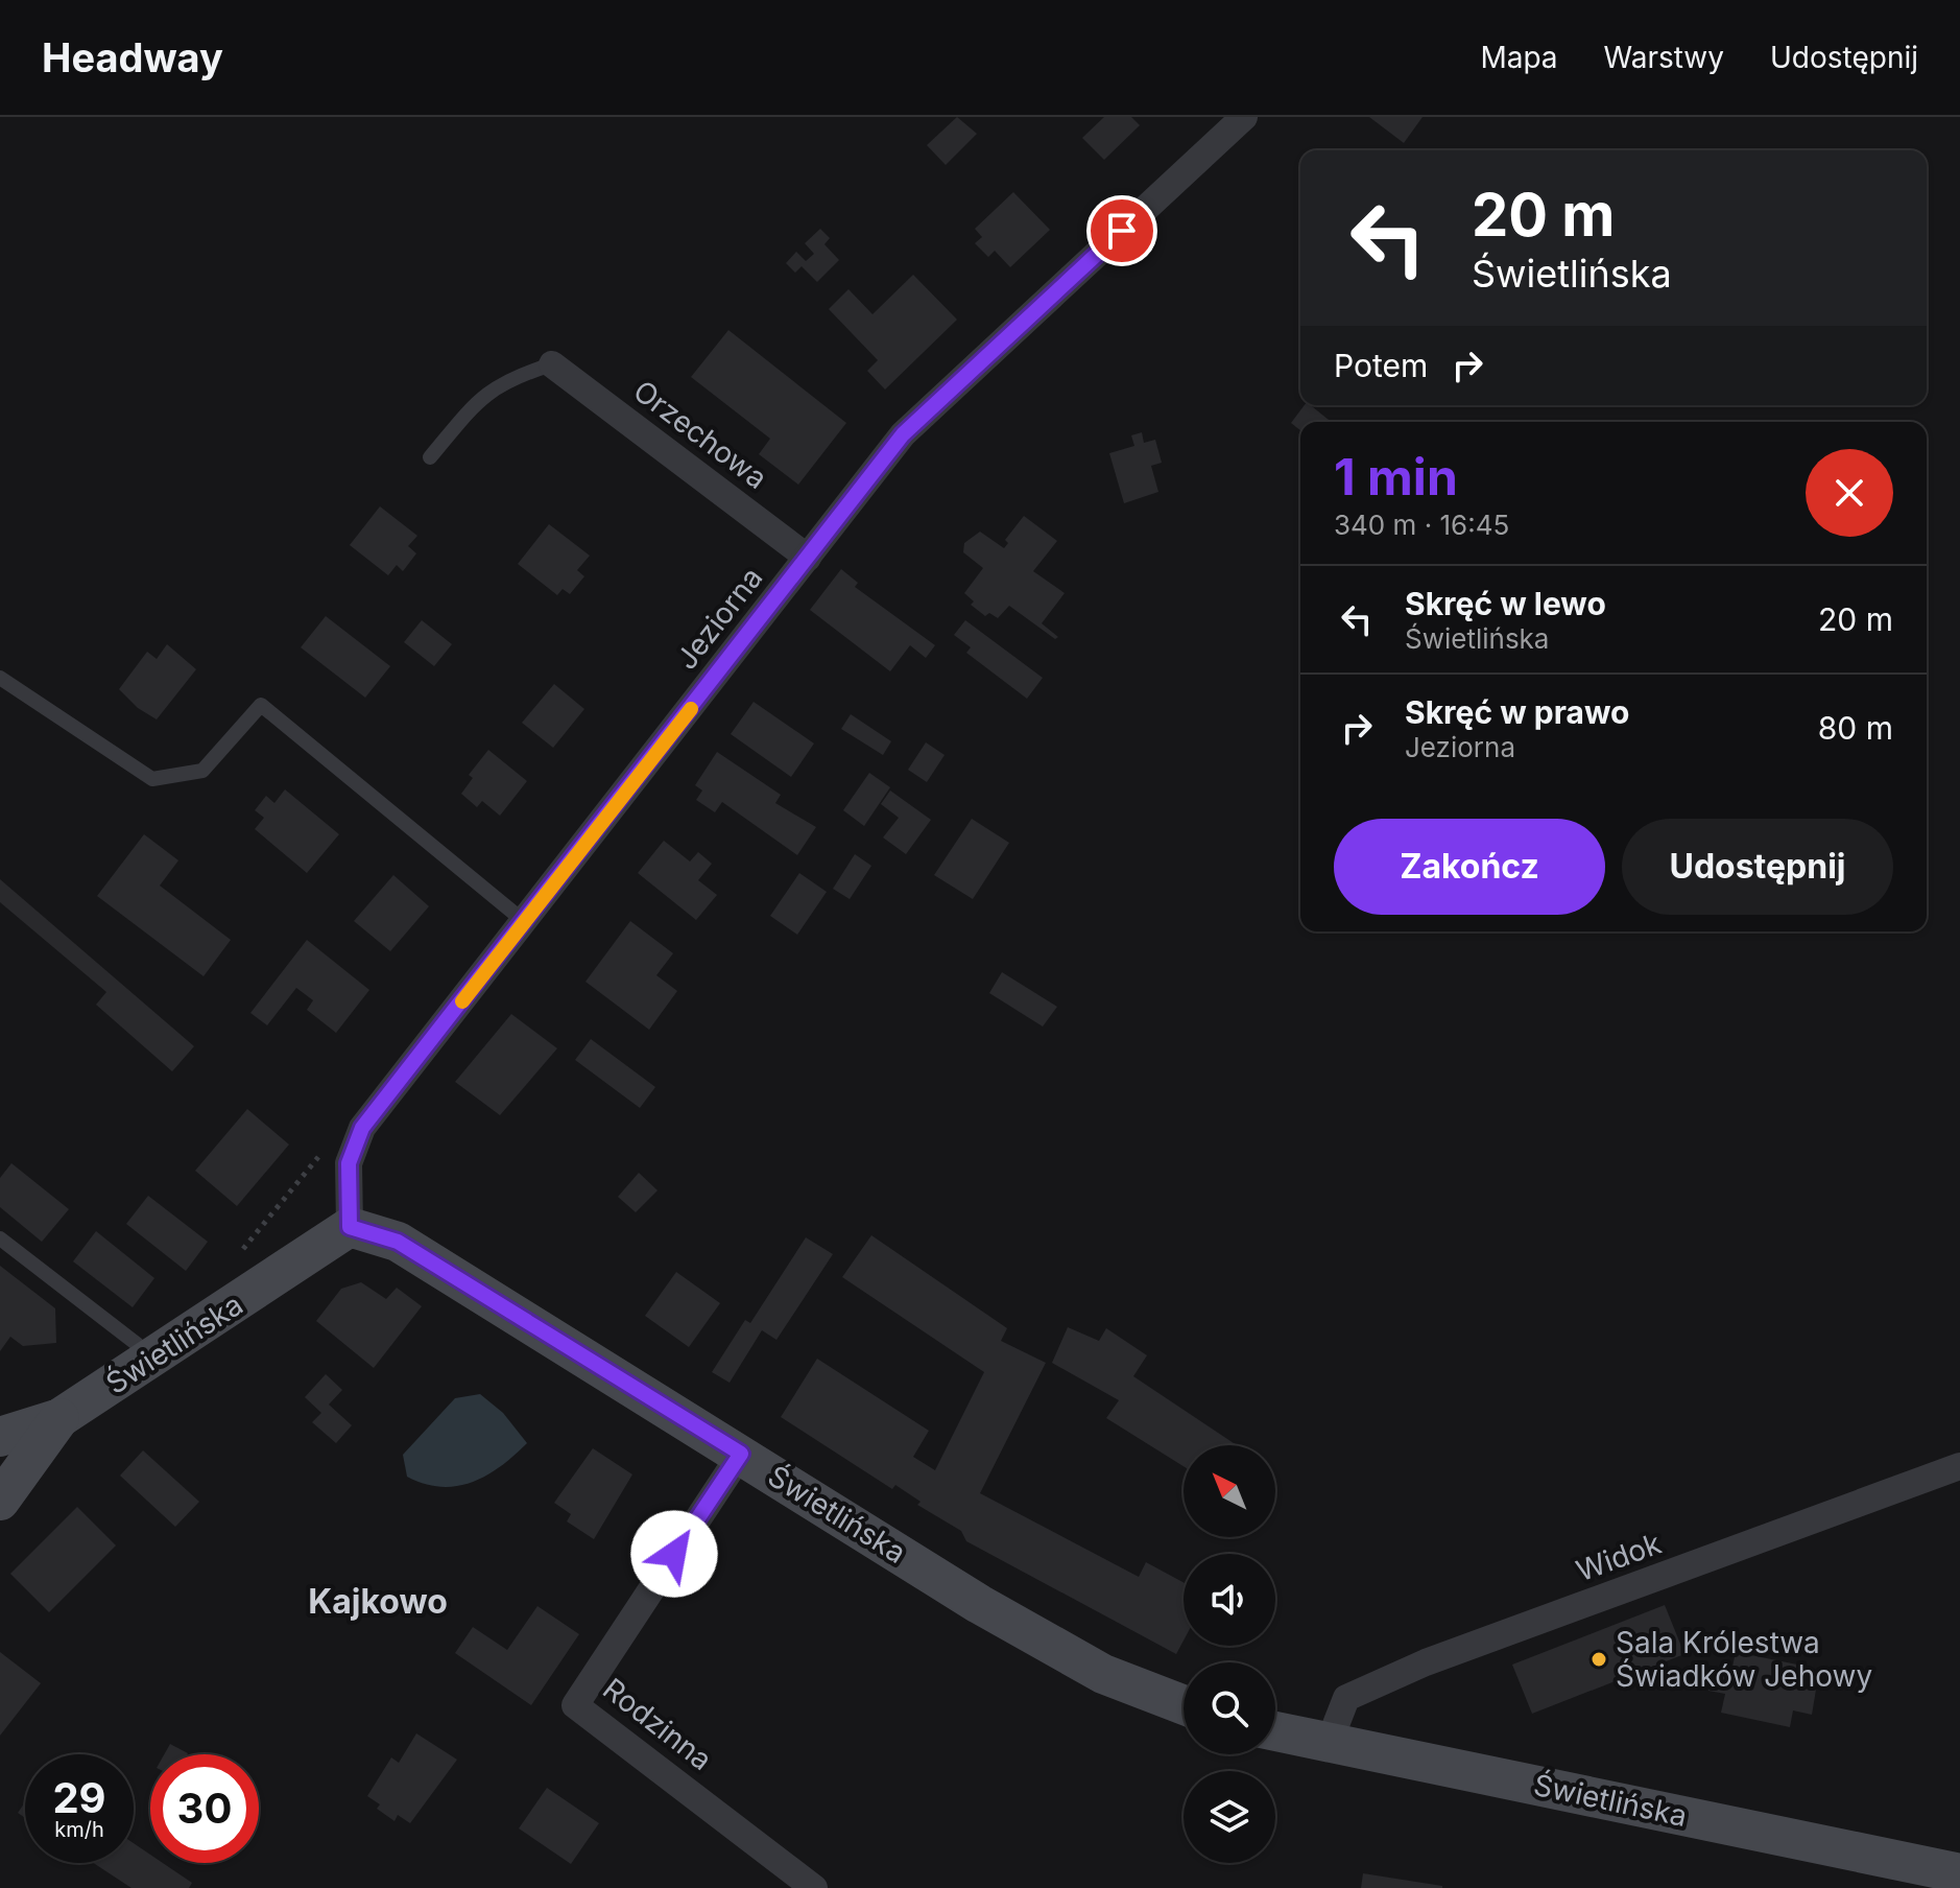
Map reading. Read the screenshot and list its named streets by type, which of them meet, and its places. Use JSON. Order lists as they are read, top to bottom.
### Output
{
  "streets": {
    "street": [
      "Orzechowa",
      "Jeziorna",
      "Świetlińska",
      "Widok",
      "Rodzinna"
    ]
  },
  "crossings": [
    ["Orzechowa", "Jeziorna"],
    ["Jeziorna", "Świetlińska"],
    ["Świetlińska", "Widok"],
    ["Świetlińska", "Rodzinna"]
  ],
  "districts": ["Kajkowo"],
  "places": ["Sala Królestwa Świadków Jehowy"],
  "north": "top left",
  "page": {
    "header": "Headway",
    "nav": ["Mapa", "Warstwy", "Udostępnij"],
    "turn": ["20 m", "Świetlińska"],
    "then": "Potem",
    "heading": ["1 min", "340 m · 16:45"],
    "list": [
      {
        "name": "Skręć w lewo",
        "note": "Świetlińska",
        "value": "20 m"
      },
      {
        "name": "Skręć w prawo",
        "note": "Jeziorna",
        "value": "80 m"
      }
    ],
    "buttons": ["Zakończ", "Udostępnij"],
    "speed": "29 km/h",
    "limit": "30"
  }
}
